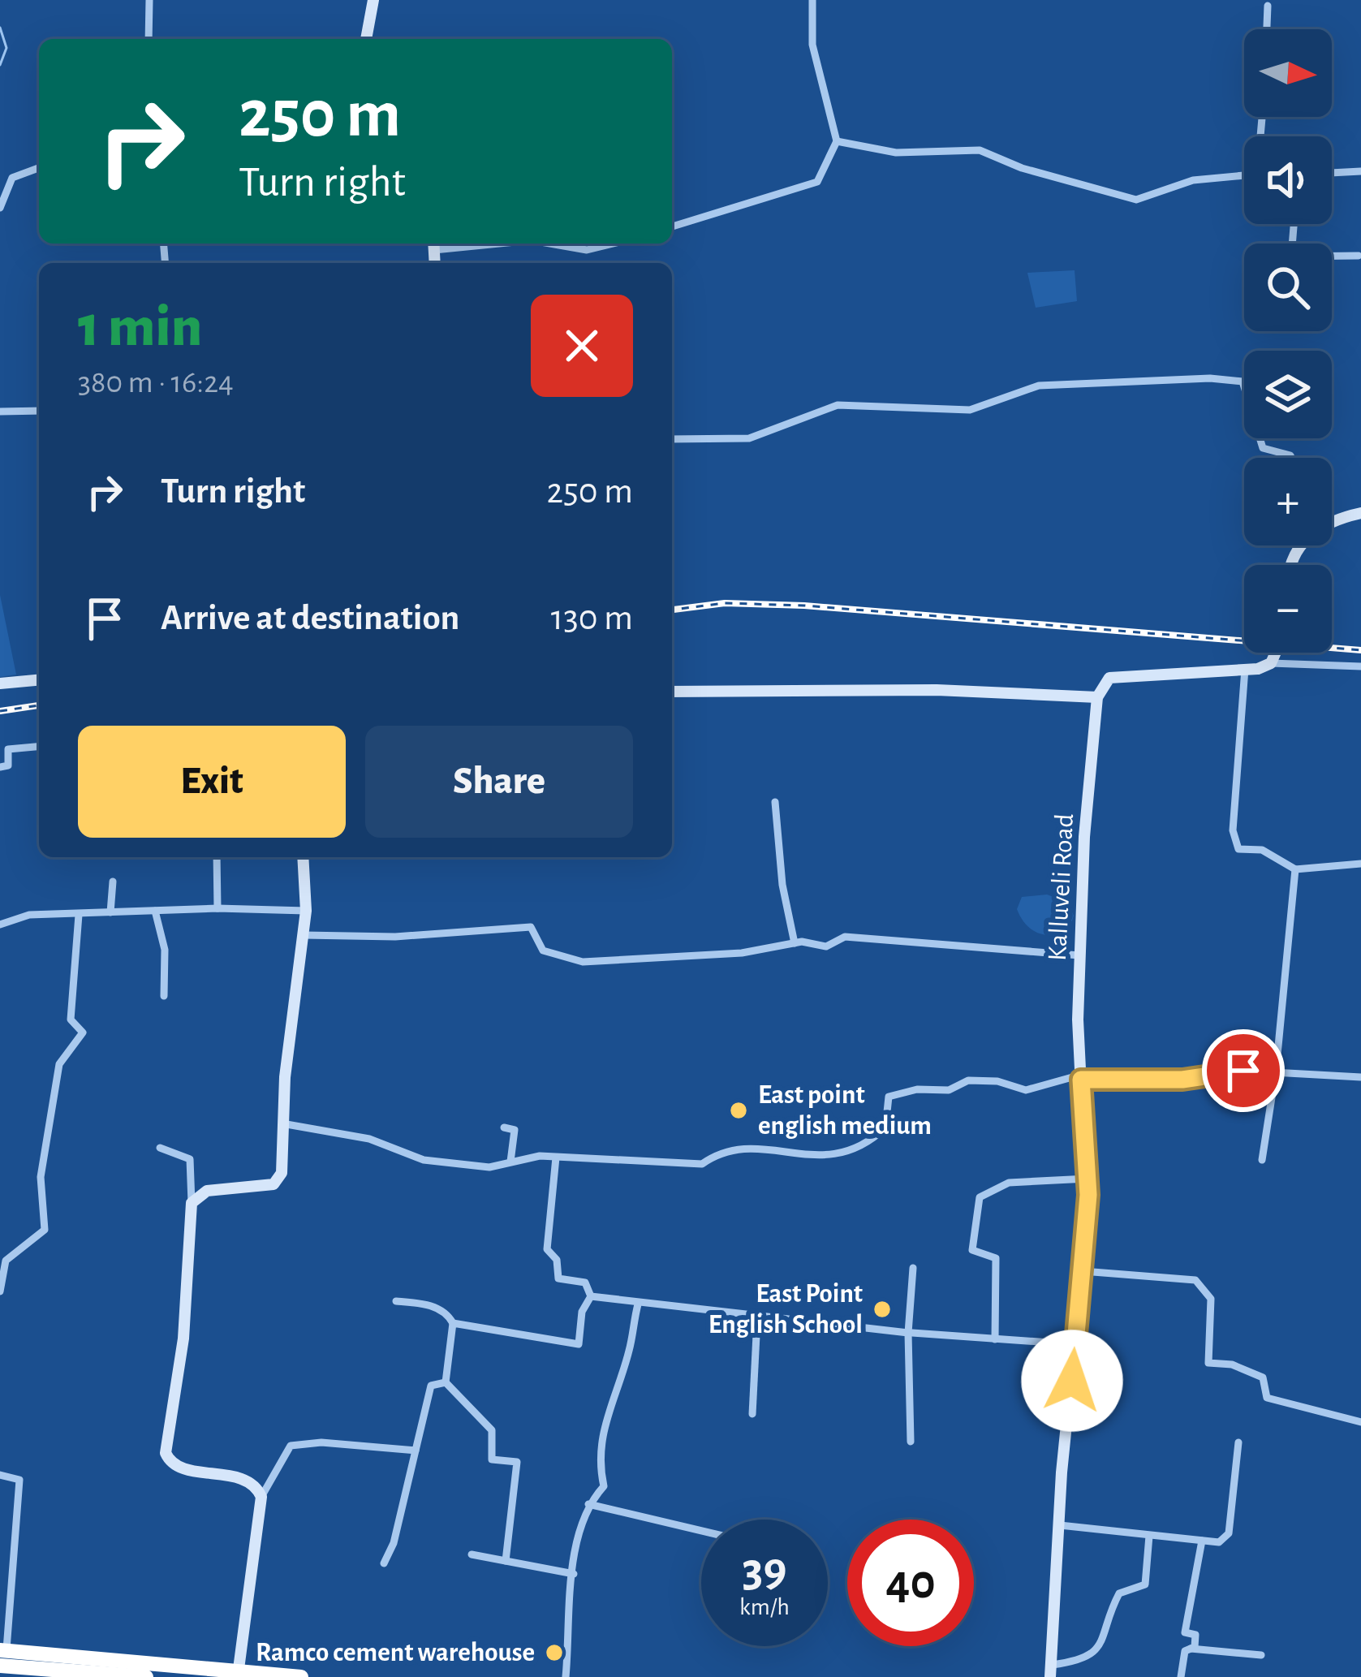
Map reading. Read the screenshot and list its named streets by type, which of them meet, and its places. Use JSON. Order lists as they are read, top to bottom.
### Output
{
  "streets": {
    "street": ["Kalluveli Road"]
  },
  "places": ["East point english medium", "East Point English School", "Ramco cement warehouse"],
  "north": "right",
  "page": {
    "map_buttons": ["+", "−"],
    "turn": ["250 m", "Turn right"],
    "heading": ["1 min", "380 m · 16:24"],
    "list": [
      {
        "name": "Turn right",
        "value": "250 m"
      },
      {
        "name": "Arrive at destination",
        "value": "130 m"
      }
    ],
    "buttons": ["Exit", "Share"],
    "speed": "39 km/h",
    "limit": "40"
  }
}
